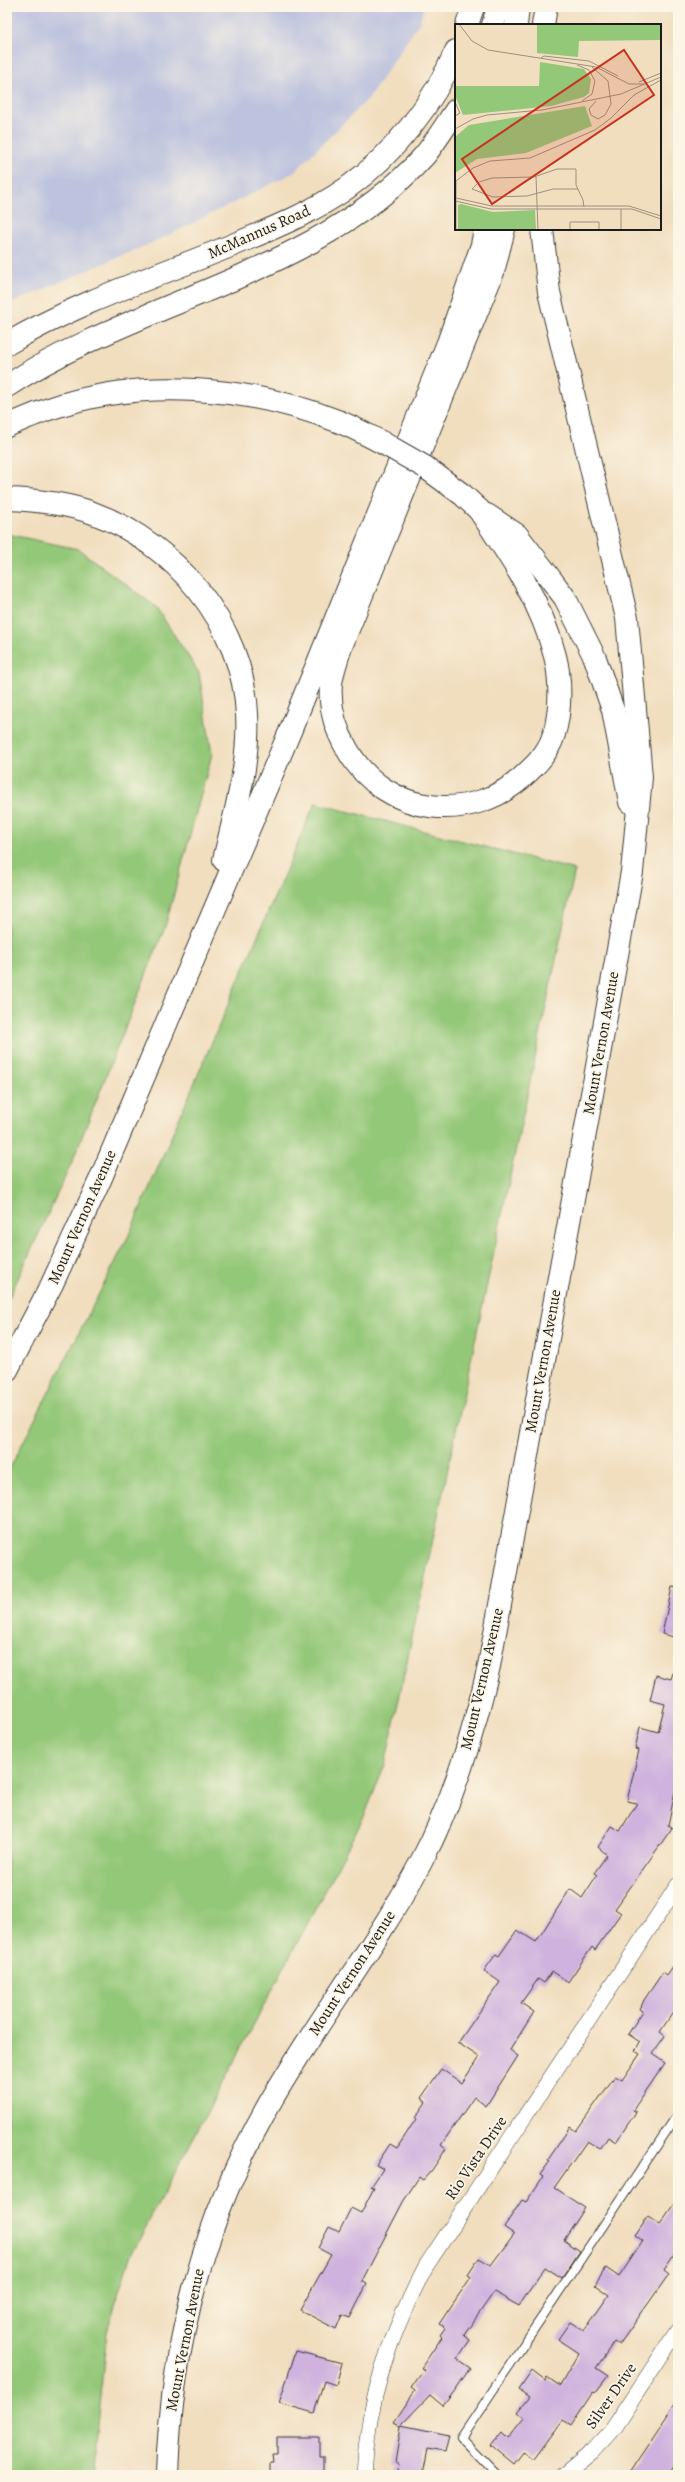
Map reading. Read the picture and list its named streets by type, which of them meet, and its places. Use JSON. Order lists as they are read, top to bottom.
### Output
{
  "streets": {
    "main road": ["McMannus Road", "Mount Vernon Avenue"],
    "street": ["Rio Vista Drive", "Silver Drive"]
  }
}
